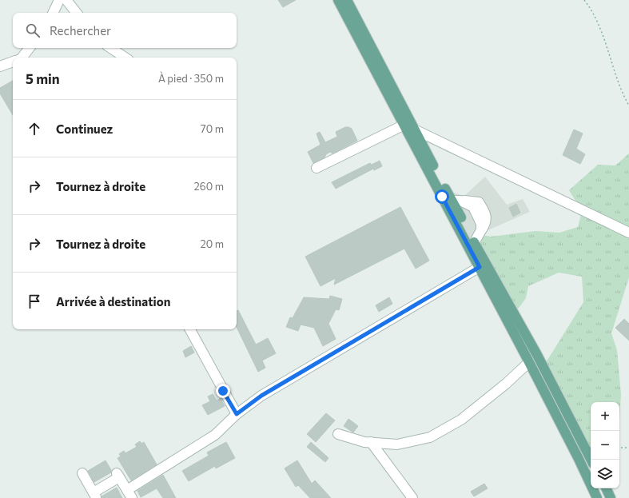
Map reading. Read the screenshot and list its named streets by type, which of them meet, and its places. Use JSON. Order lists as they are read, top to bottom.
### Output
{
  "page": {
    "search": "Rechercher",
    "heading": ["5 min", "À pied · 350 m"],
    "list": [
      ["Continuez", "70 m"],
      ["Tournez à droite", "260 m"],
      ["Tournez à droite", "20 m"],
      "Arrivée à destination"
    ],
    "map_buttons": ["+", "−"]
  }
}
